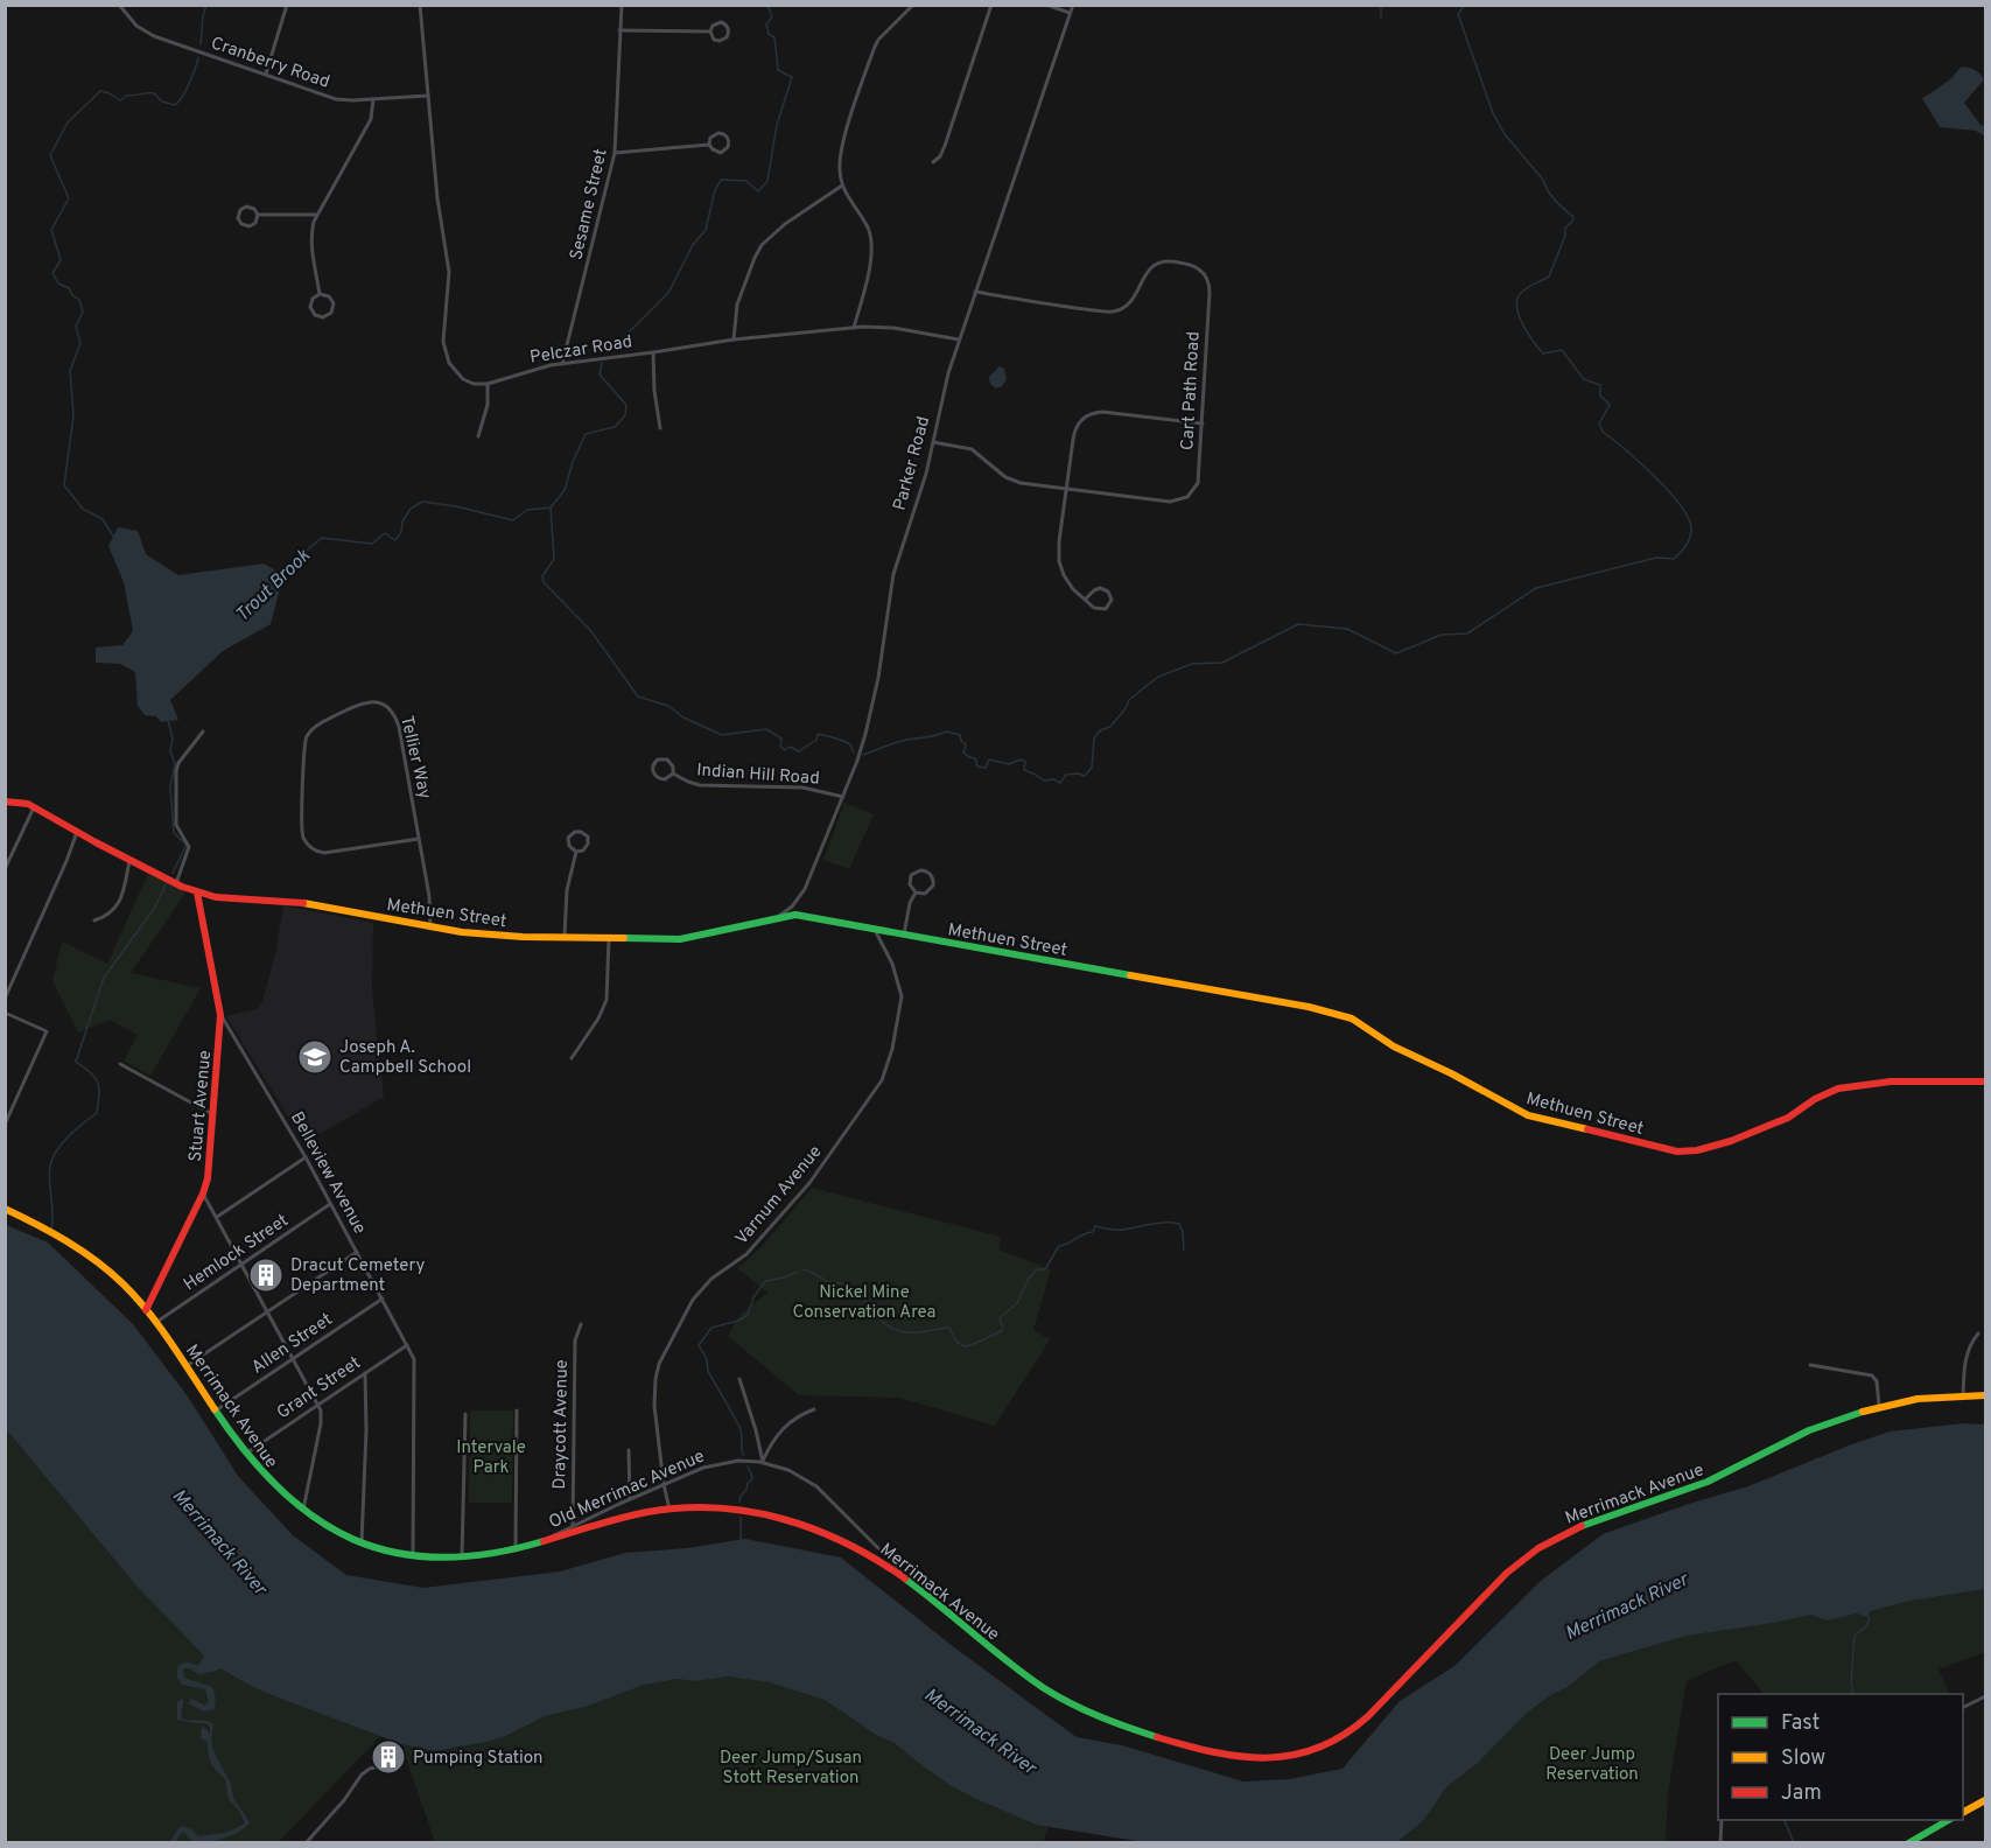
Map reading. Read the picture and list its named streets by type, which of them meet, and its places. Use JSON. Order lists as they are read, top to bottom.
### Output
{
  "streets": {
    "street": [
      "Cranberry Road",
      "Sesame Street",
      "Pelczar Road",
      "Cart Path Road",
      "Parker Road",
      "Tellier Way",
      "Indian Hill Road",
      "Methuen Street",
      "Stuart Avenue",
      "Belleview Avenue",
      "Varnum Avenue",
      "Hemlock Street",
      "Allen Street",
      "Grant Street",
      "Merrimack Avenue",
      "Draycott Avenue",
      "Old Merrimac Avenue"
    ]
  },
  "crossings": [
    ["Sesame Street", "Pelczar Road"],
    ["Pelczar Road", "Parker Road"],
    ["Cart Path Road", "Parker Road"],
    ["Parker Road", "Indian Hill Road"],
    ["Parker Road", "Methuen Street"],
    ["Tellier Way", "Methuen Street"],
    ["Methuen Street", "Stuart Avenue"],
    ["Methuen Street", "Varnum Avenue"],
    ["Stuart Avenue", "Belleview Avenue"],
    ["Stuart Avenue", "Merrimack Avenue"],
    ["Belleview Avenue", "Hemlock Street"],
    ["Belleview Avenue", "Allen Street"],
    ["Belleview Avenue", "Grant Street"],
    ["Belleview Avenue", "Merrimack Avenue"],
    ["Varnum Avenue", "Merrimack Avenue"],
    ["Varnum Avenue", "Old Merrimac Avenue"],
    ["Hemlock Street", "Merrimack Avenue"],
    ["Allen Street", "Merrimack Avenue"],
    ["Grant Street", "Merrimack Avenue"],
    ["Merrimack Avenue", "Old Merrimac Avenue"],
    ["Draycott Avenue", "Old Merrimac Avenue"]
  ],
  "water": ["Trout Brook", "Merrimack River"],
  "parks": [
    "Nickel Mine Conservation Area",
    "Intervale Park",
    "Deer Jump Reservation",
    "Deer Jump/Susan Stott Reservation"
  ],
  "places": {
    "school or university": ["Joseph A. Campbell School"],
    "building": ["Dracut Cemetery Department", "Pumping Station"]
  },
  "legend": ["Fast", "Slow", "Jam"]
}
